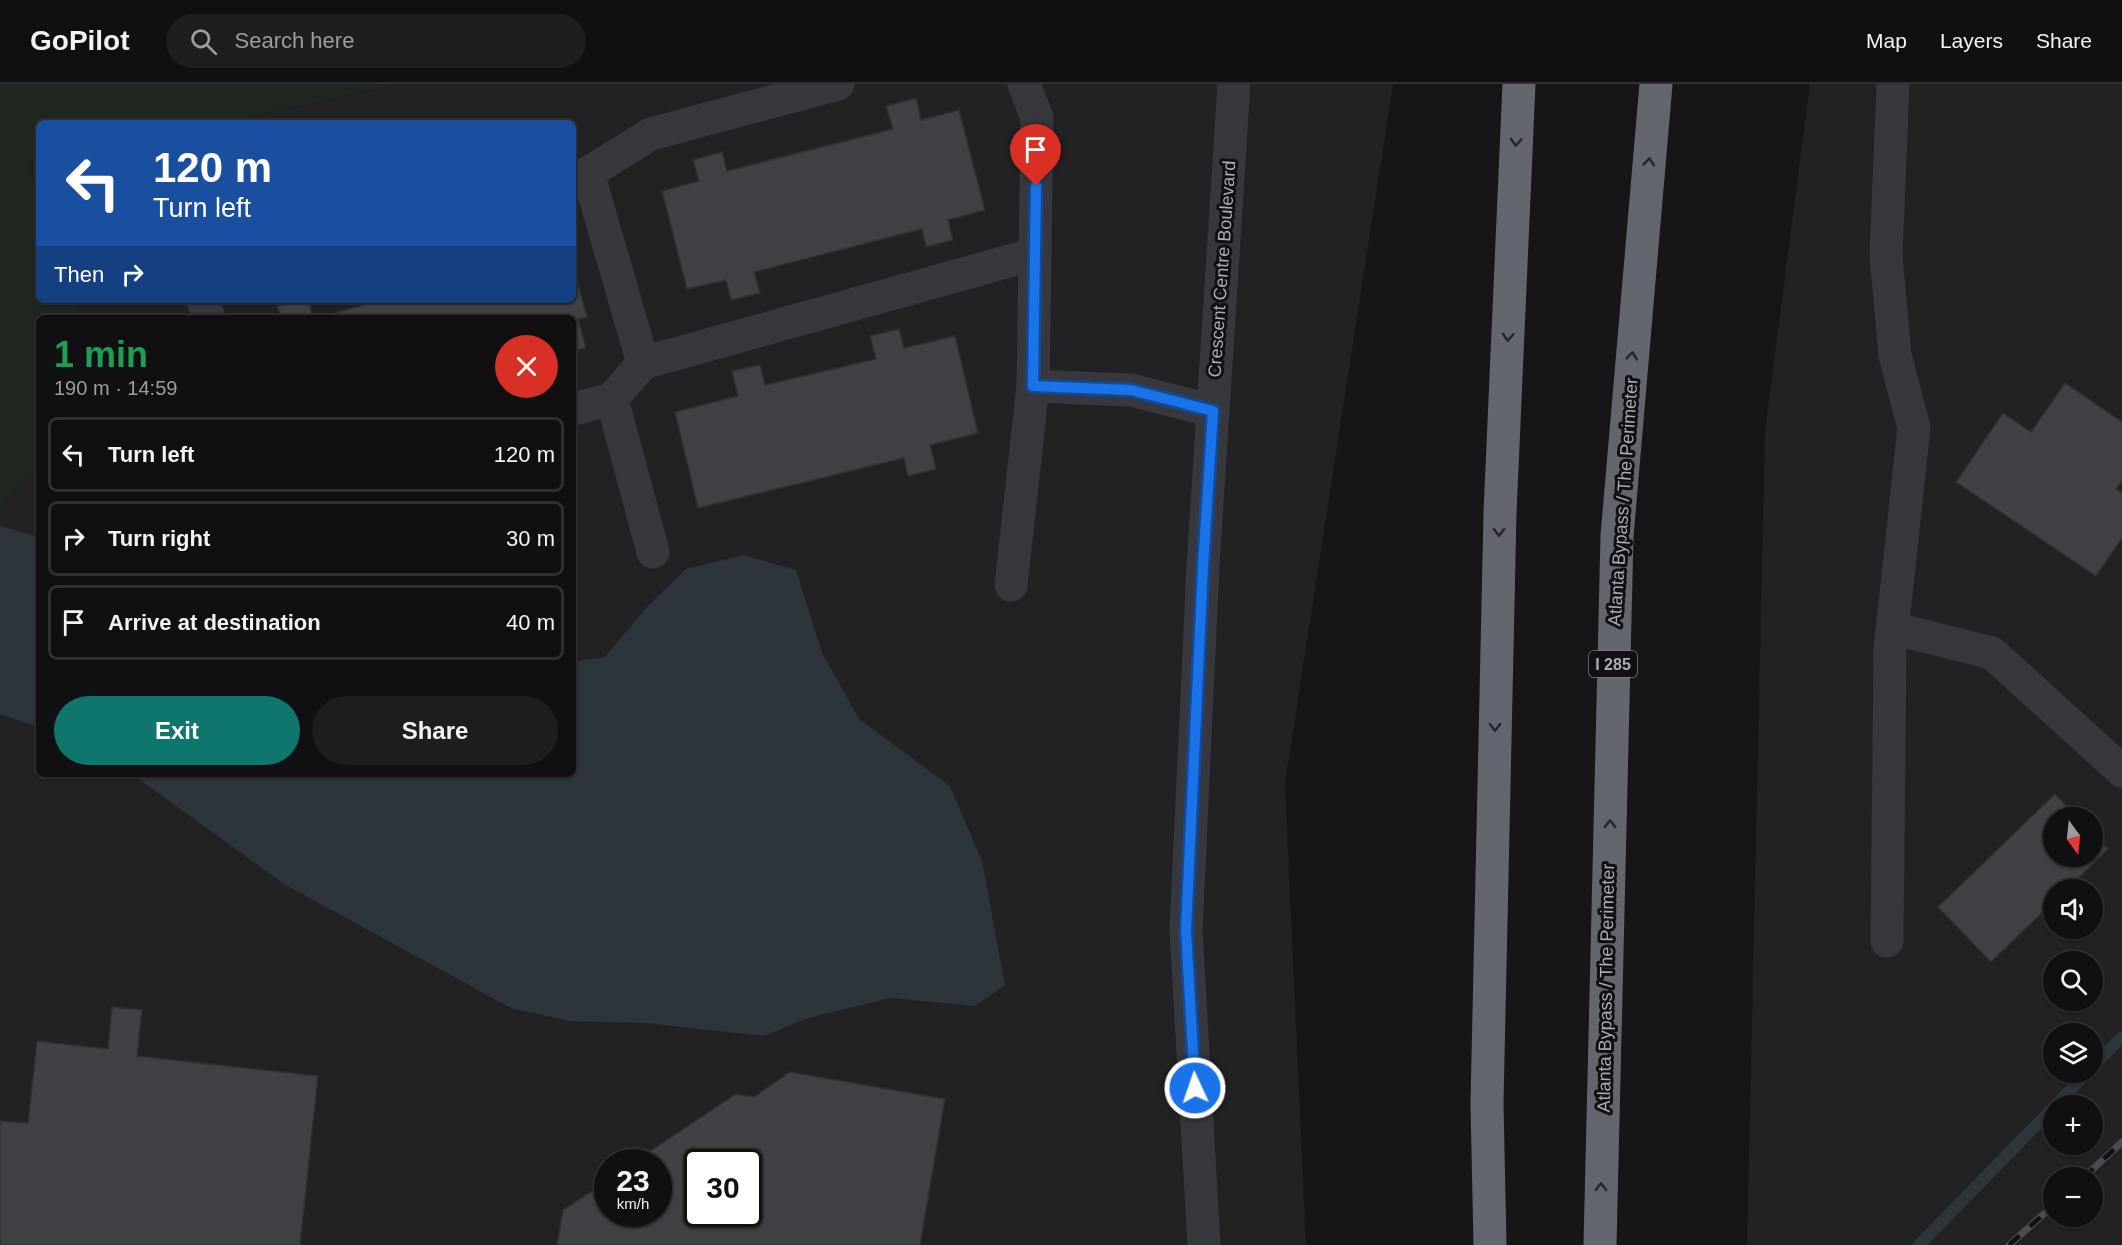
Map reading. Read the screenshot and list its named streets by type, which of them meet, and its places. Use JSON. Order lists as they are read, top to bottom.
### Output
{
  "streets": {
    "highway": ["Atlanta Bypass / The Perimeter", "I 285"],
    "street": ["Crescent Centre Boulevard"]
  },
  "north": "bottom",
  "page": {
    "header": "GoPilot",
    "search": "Search here",
    "nav": ["Map", "Layers", "Share"],
    "turn": ["120 m", "Turn left"],
    "then": "Then",
    "heading": ["1 min", "190 m · 14:59"],
    "list": [
      {
        "name": "Turn left",
        "value": "120 m"
      },
      {
        "name": "Turn right",
        "value": "30 m"
      },
      {
        "name": "Arrive at destination",
        "value": "40 m"
      }
    ],
    "buttons": ["Exit", "Share"],
    "map_buttons": ["+", "−"],
    "speed": "23 km/h",
    "limit": "30"
  }
}
